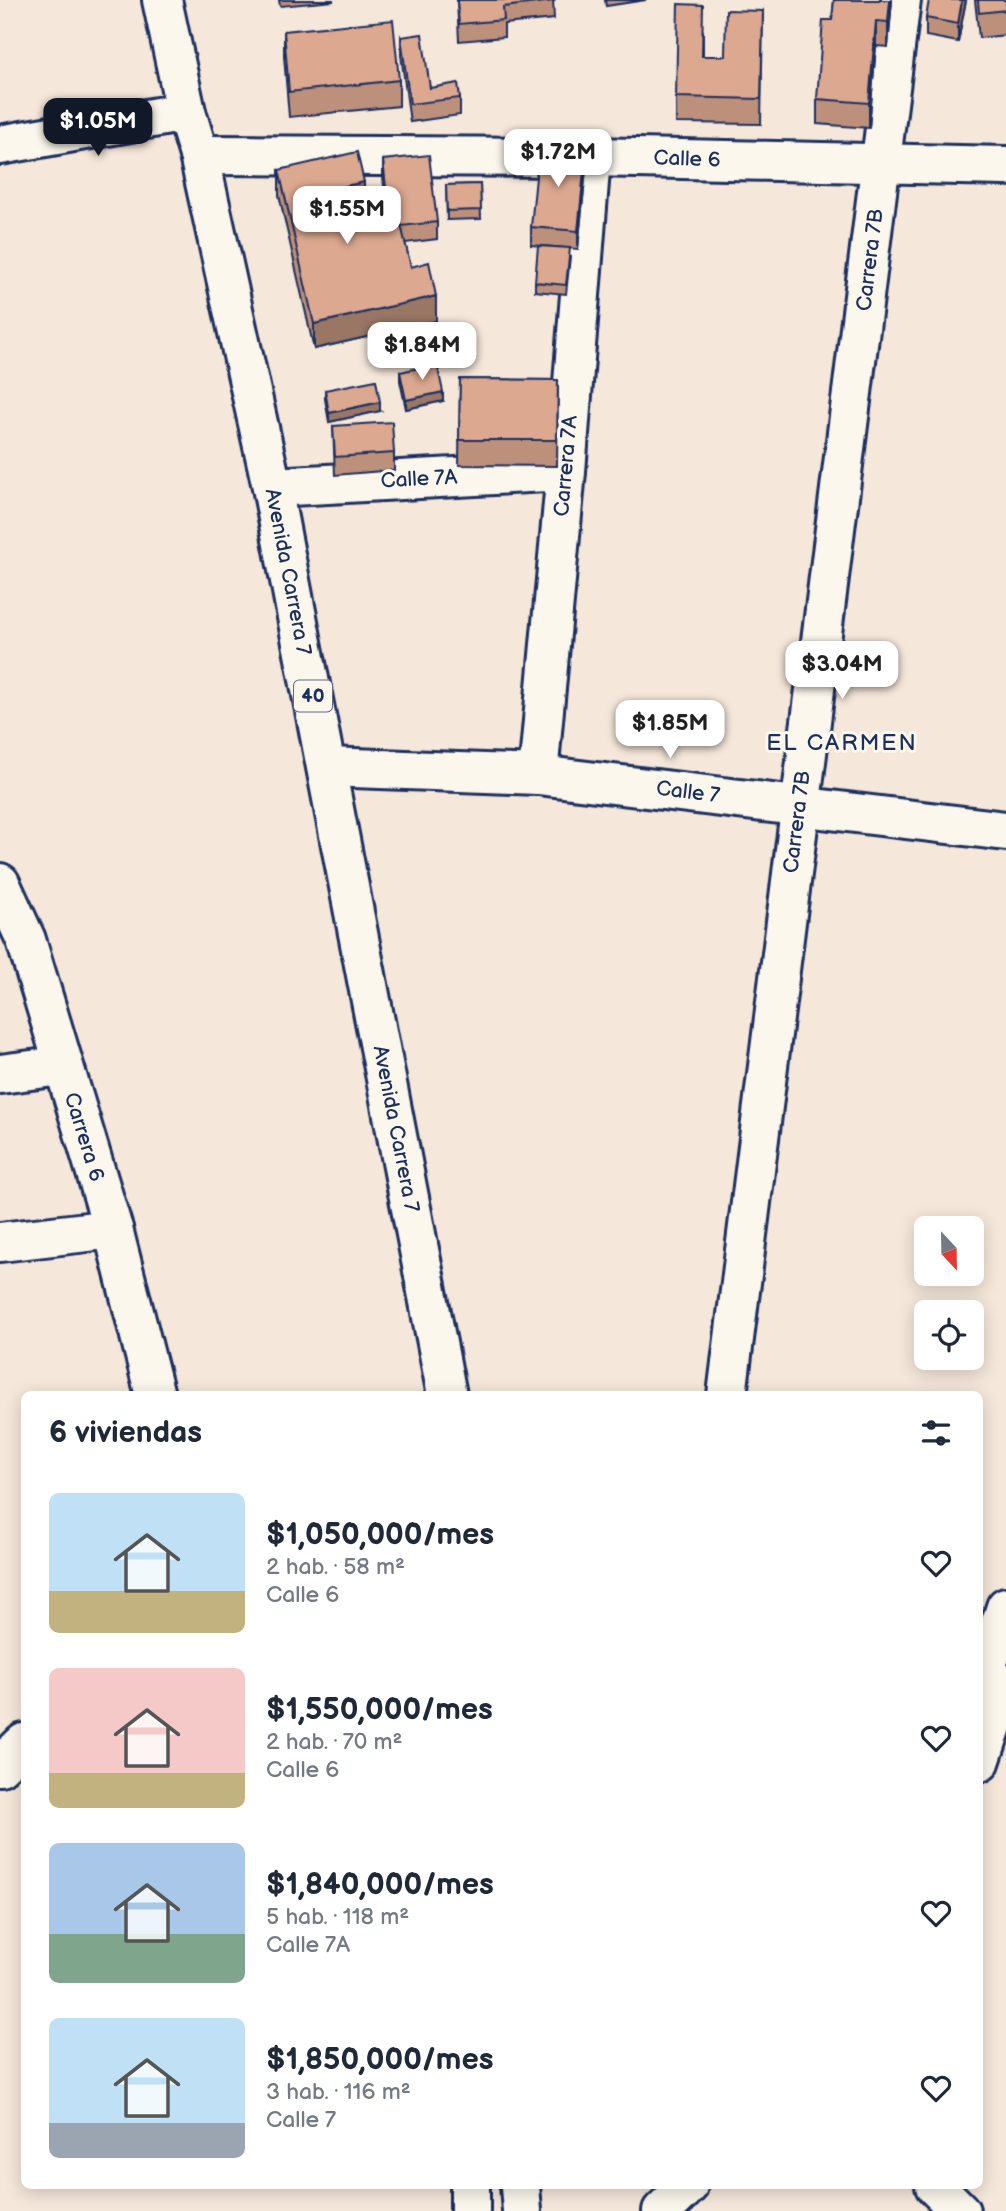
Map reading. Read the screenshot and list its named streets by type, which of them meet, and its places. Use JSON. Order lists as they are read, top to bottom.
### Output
{
  "streets": {
    "street": [
      "Calle 6",
      "Carrera 7B",
      "Carrera 7A",
      "Calle 7A",
      "Avenida Carrera 7",
      "40",
      "Calle 7",
      "Carrera 6"
    ]
  },
  "crossings": [
    ["Calle 6", "Carrera 7B"],
    ["Calle 6", "Carrera 7A"],
    ["Calle 6", "Avenida Carrera 7"],
    ["Carrera 7B", "Calle 7"],
    ["Carrera 7A", "Calle 7A"],
    ["Carrera 7A", "Calle 7"],
    ["Calle 7A", "Avenida Carrera 7"],
    ["Avenida Carrera 7", "Calle 7"]
  ],
  "districts": ["EL CARMEN"],
  "north": "bottom",
  "page": {
    "price": [
      "$1.05M",
      "$1.72M",
      "$1.55M",
      "$1.84M",
      "$3.04M",
      "$1.85M"
    ],
    "heading": "6 viviendas",
    "list": [
      {
        "name": "$1,050,000/mes",
        "note": "2 hab. · 58 m² · Calle 6"
      },
      {
        "name": "$1,550,000/mes",
        "note": "2 hab. · 70 m² · Calle 6"
      },
      {
        "name": "$1,840,000/mes",
        "note": "5 hab. · 118 m² · Calle 7A"
      },
      {
        "name": "$1,850,000/mes",
        "note": "3 hab. · 116 m² · Calle 7"
      }
    ]
  }
}
